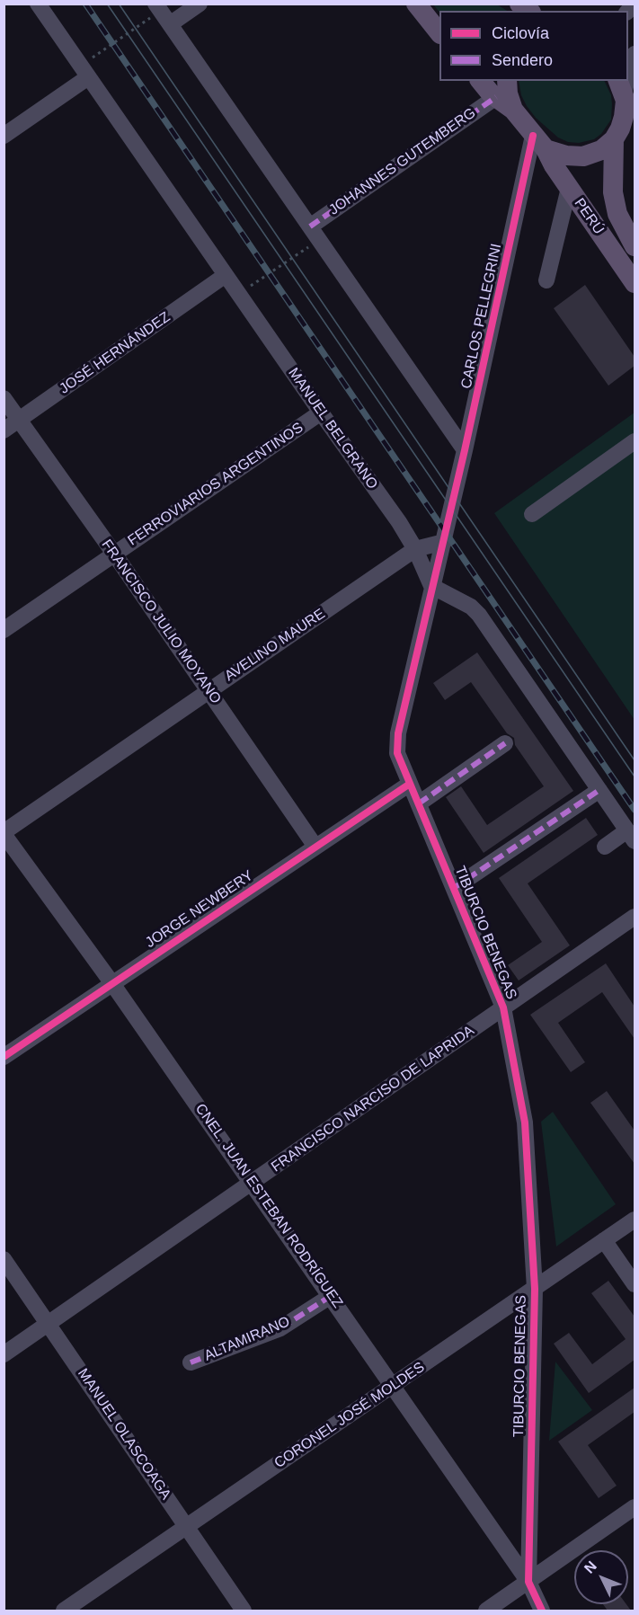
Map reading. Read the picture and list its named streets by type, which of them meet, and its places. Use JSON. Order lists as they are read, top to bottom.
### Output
{
  "streets": {
    "main road": ["PERÚ"],
    "street": [
      "JOHANNES GUTEMBERG",
      "CARLOS PELLEGRINI",
      "JOSÉ HERNÁNDEZ",
      "MANUEL BELGRANO",
      "FERROVIARIOS ARGENTINOS",
      "FRANCISCO JULIO MOYANO",
      "AVELINO MAURE",
      "JORGE NEWBERY",
      "TIBURCIO BENEGAS",
      "FRANCISCO NARCISO DE LAPRIDA",
      "CNEL. JUAN ESTEBAN RODRÍGUEZ",
      "ALTAMIRANO",
      "CORONEL JOSÉ MOLDES",
      "MANUEL OLASCOAGA"
    ]
  },
  "crossings": [
    ["PERÚ", "CARLOS PELLEGRINI"],
    ["CARLOS PELLEGRINI", "TIBURCIO BENEGAS"],
    ["JOSÉ HERNÁNDEZ", "MANUEL BELGRANO"],
    ["JOSÉ HERNÁNDEZ", "FRANCISCO JULIO MOYANO"],
    ["MANUEL BELGRANO", "FERROVIARIOS ARGENTINOS"],
    ["MANUEL BELGRANO", "AVELINO MAURE"],
    ["MANUEL BELGRANO", "TIBURCIO BENEGAS"],
    ["FERROVIARIOS ARGENTINOS", "FRANCISCO JULIO MOYANO"],
    ["FRANCISCO JULIO MOYANO", "AVELINO MAURE"],
    ["FRANCISCO JULIO MOYANO", "JORGE NEWBERY"],
    ["AVELINO MAURE", "TIBURCIO BENEGAS"],
    ["AVELINO MAURE", "CNEL. JUAN ESTEBAN RODRÍGUEZ"],
    ["JORGE NEWBERY", "TIBURCIO BENEGAS"],
    ["JORGE NEWBERY", "CNEL. JUAN ESTEBAN RODRÍGUEZ"],
    ["TIBURCIO BENEGAS", "FRANCISCO NARCISO DE LAPRIDA"],
    ["TIBURCIO BENEGAS", "CNEL. JUAN ESTEBAN RODRÍGUEZ"],
    ["TIBURCIO BENEGAS", "CORONEL JOSÉ MOLDES"],
    ["FRANCISCO NARCISO DE LAPRIDA", "CNEL. JUAN ESTEBAN RODRÍGUEZ"],
    ["FRANCISCO NARCISO DE LAPRIDA", "MANUEL OLASCOAGA"],
    ["CNEL. JUAN ESTEBAN RODRÍGUEZ", "ALTAMIRANO"],
    ["CNEL. JUAN ESTEBAN RODRÍGUEZ", "CORONEL JOSÉ MOLDES"],
    ["CORONEL JOSÉ MOLDES", "MANUEL OLASCOAGA"]
  ],
  "legend": ["Ciclovía", "Sendero"],
  "north": "top left"
}
